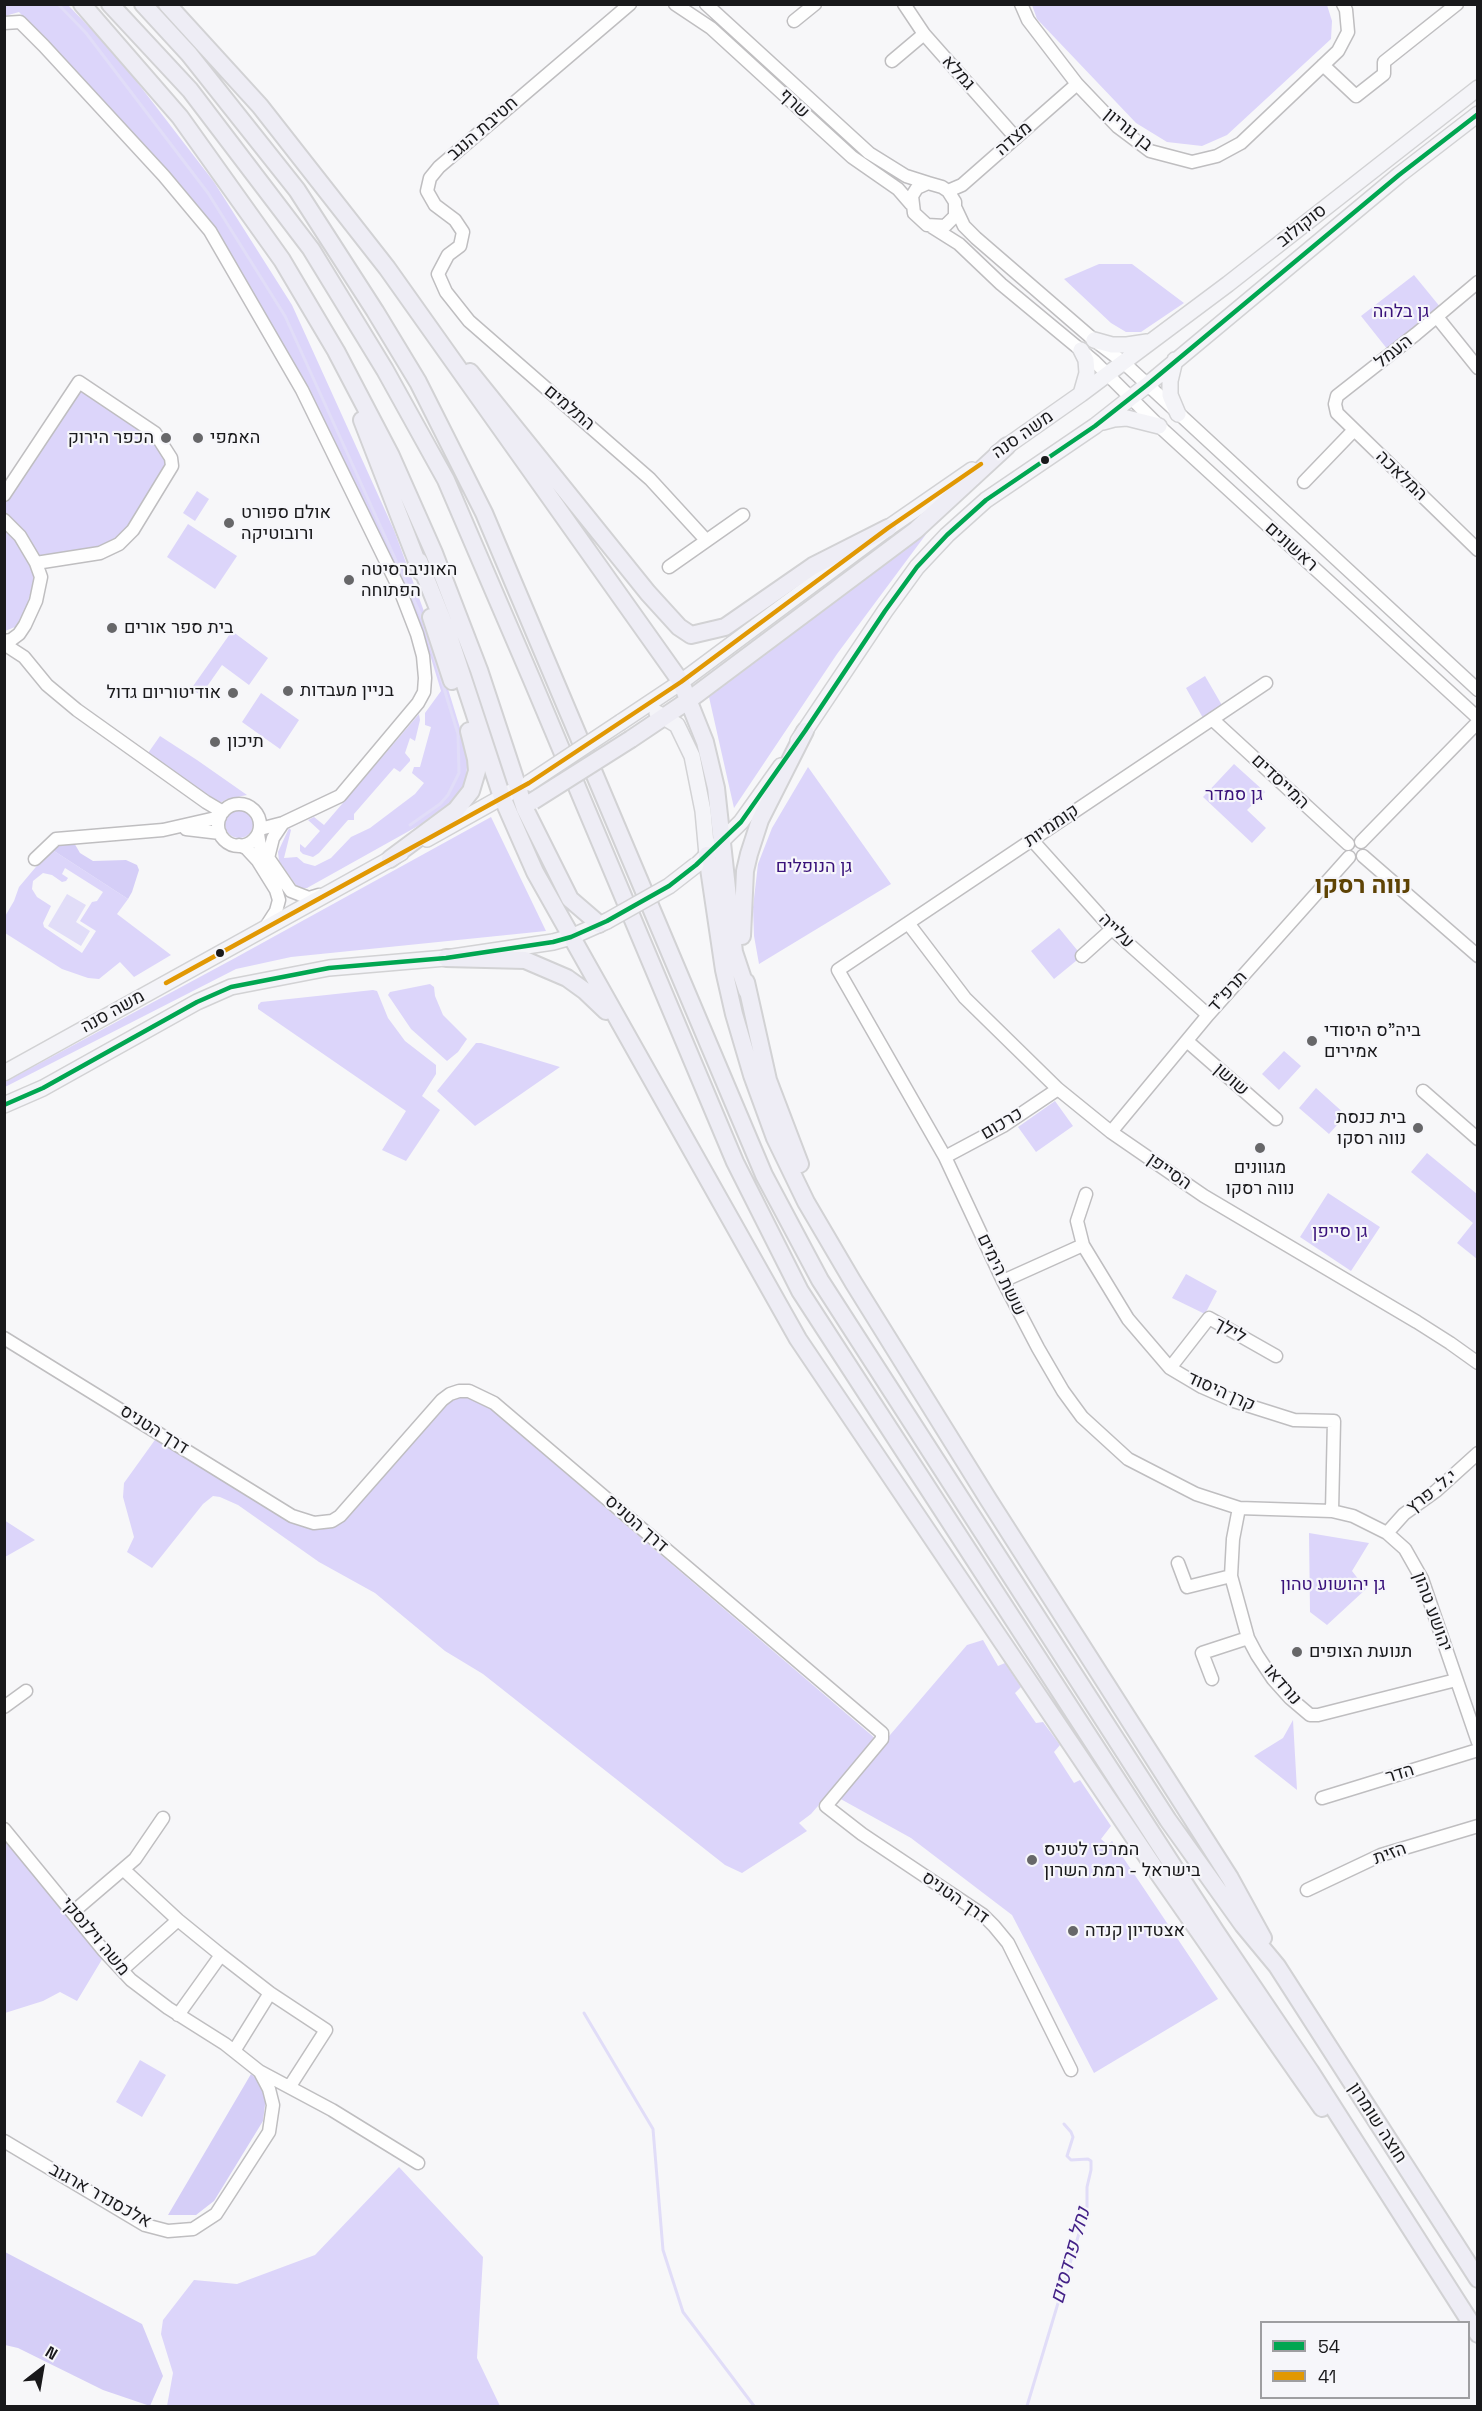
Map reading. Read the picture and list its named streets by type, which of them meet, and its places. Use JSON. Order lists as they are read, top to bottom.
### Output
{
  "streets": {
    "highway": ["חוצה שומרון"],
    "main road": ["סוקולוב", "משה סנה"],
    "street": [
      "גמלא",
      "שרף",
      "חטיבת הנגב",
      "בן גוריון",
      "מצדה",
      "העמל",
      "התלמים",
      "המלאכה",
      "ראשונים",
      "המייסדים",
      "קוממיות",
      "עלייה",
      "תרפ\"ד",
      "שושן",
      "כרכום",
      "הסייפן",
      "ששת הימים",
      "לילך",
      "קרן היסוד",
      "דרך הטניס",
      "י.ל. פרץ",
      "יהושע טהון",
      "נורדאו",
      "הדר",
      "הזית",
      "משה וילנסקי",
      "אלכסנדר ארגוב"
    ]
  },
  "crossings": [
    ["גמלא", "מצדה"],
    ["שרף", "מצדה"],
    ["חטיבת הנגב", "התלמים"],
    ["בן גוריון", "מצדה"],
    ["סוקולוב", "משה סנה"],
    ["סוקולוב", "ראשונים"],
    ["העמל", "המלאכה"],
    ["משה סנה", "ראשונים"],
    ["המייסדים", "קוממיות"],
    ["המייסדים", "תרפ\"ד"],
    ["קוממיות", "עלייה"],
    ["קוממיות", "הסייפן"],
    ["קוממיות", "ששת הימים"],
    ["עלייה", "תרפ\"ד"],
    ["תרפ\"ד", "שושן"],
    ["תרפ\"ד", "הסייפן"],
    ["כרכום", "הסייפן"],
    ["כרכום", "ששת הימים"],
    ["ששת הימים", "יהושע טהון"],
    ["ששת הימים", "נורדאו"],
    ["לילך", "קרן היסוד"],
    ["קרן היסוד", "יהושע טהון"],
    ["י.ל. פרץ", "יהושע טהון"],
    ["יהושע טהון", "נורדאו"],
    ["משה וילנסקי", "אלכסנדר ארגוב"]
  ],
  "districts": ["נווה רסקו"],
  "water": ["נחל פרדסים"],
  "parks": [
    "גן בלהה",
    "גן סמדר",
    "גן הנופלים",
    "גן סייפן",
    "גן יהושוע טהון"
  ],
  "places": [
    "הכפר הירוק",
    "האמפי",
    "אולם ספורט ורובוטיקה",
    "האוניברסיטה הפתוחה",
    "בית ספר אורים",
    "בניין מעבדות",
    "אודיטוריום גדול",
    "תיכון",
    "ביה\"ס היסודי אמירים",
    "בית כנסת נווה רסקו",
    "מגוונים נווה רסקו",
    "תנועת הצופים",
    "המרכז לטניס בישראל - רמת השרון",
    "אצטדיון קנדה"
  ],
  "lines": ["transit line 54", "transit line 41"],
  "legend": ["54", "41"],
  "north": "top right"
}
